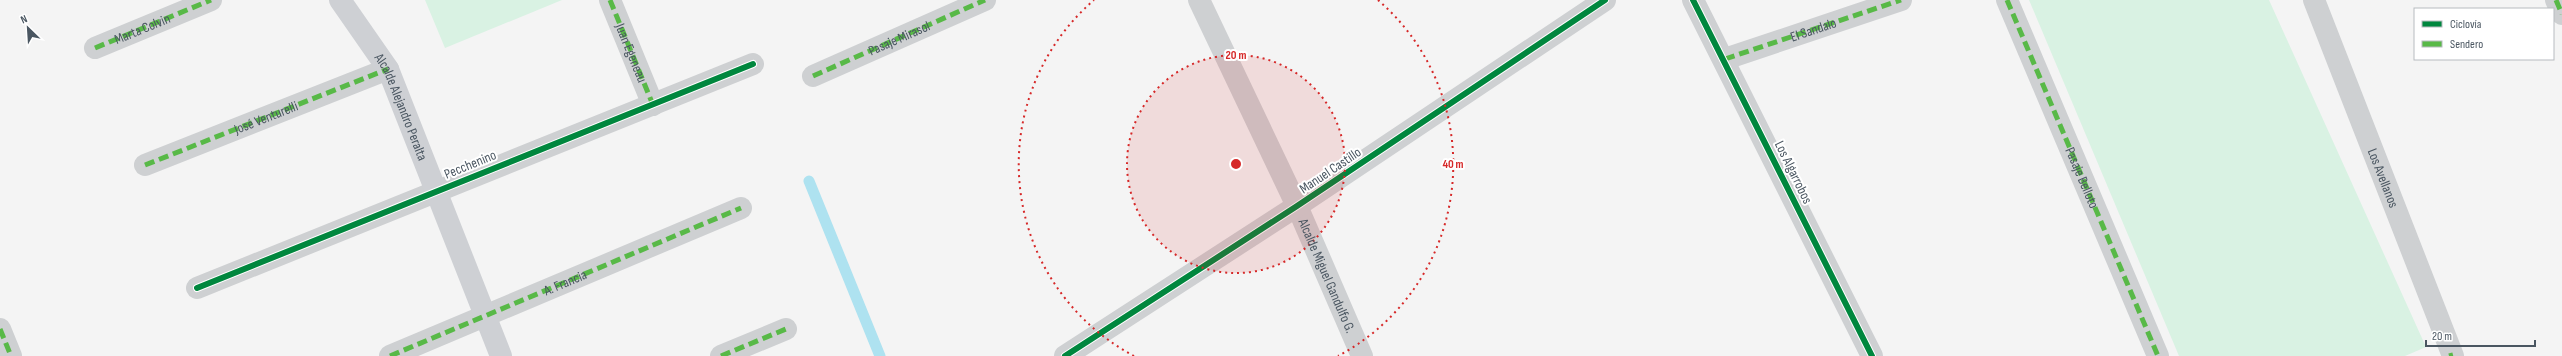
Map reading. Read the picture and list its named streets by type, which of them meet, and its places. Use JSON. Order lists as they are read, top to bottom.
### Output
{
  "streets": {
    "street": [
      "Marta Colvin",
      "El Sandalo",
      "Pasaje Mirasol",
      "Juan Egeneau",
      "Alcalde Alejandro Peralta",
      "José Venturelli",
      "Pecchenino",
      "Manuel Castillo",
      "Los Algarrobos",
      "Pasaje Belloto",
      "Los Avellanos",
      "Alcalde Miguel Gandulfo G.",
      "A. Francia"
    ]
  },
  "crossings": [
    ["El Sandalo", "Los Algarrobos"],
    ["Juan Egeneau", "Pecchenino"],
    ["Alcalde Alejandro Peralta", "José Venturelli"],
    ["Alcalde Alejandro Peralta", "Pecchenino"],
    ["Alcalde Alejandro Peralta", "A. Francia"],
    ["Manuel Castillo", "Alcalde Miguel Gandulfo G."]
  ],
  "legend": ["Ciclovía", "Sendero"],
  "scale_bar": "20 m",
  "north": "top left",
  "rings": ["20 m", "40 m"]
}
